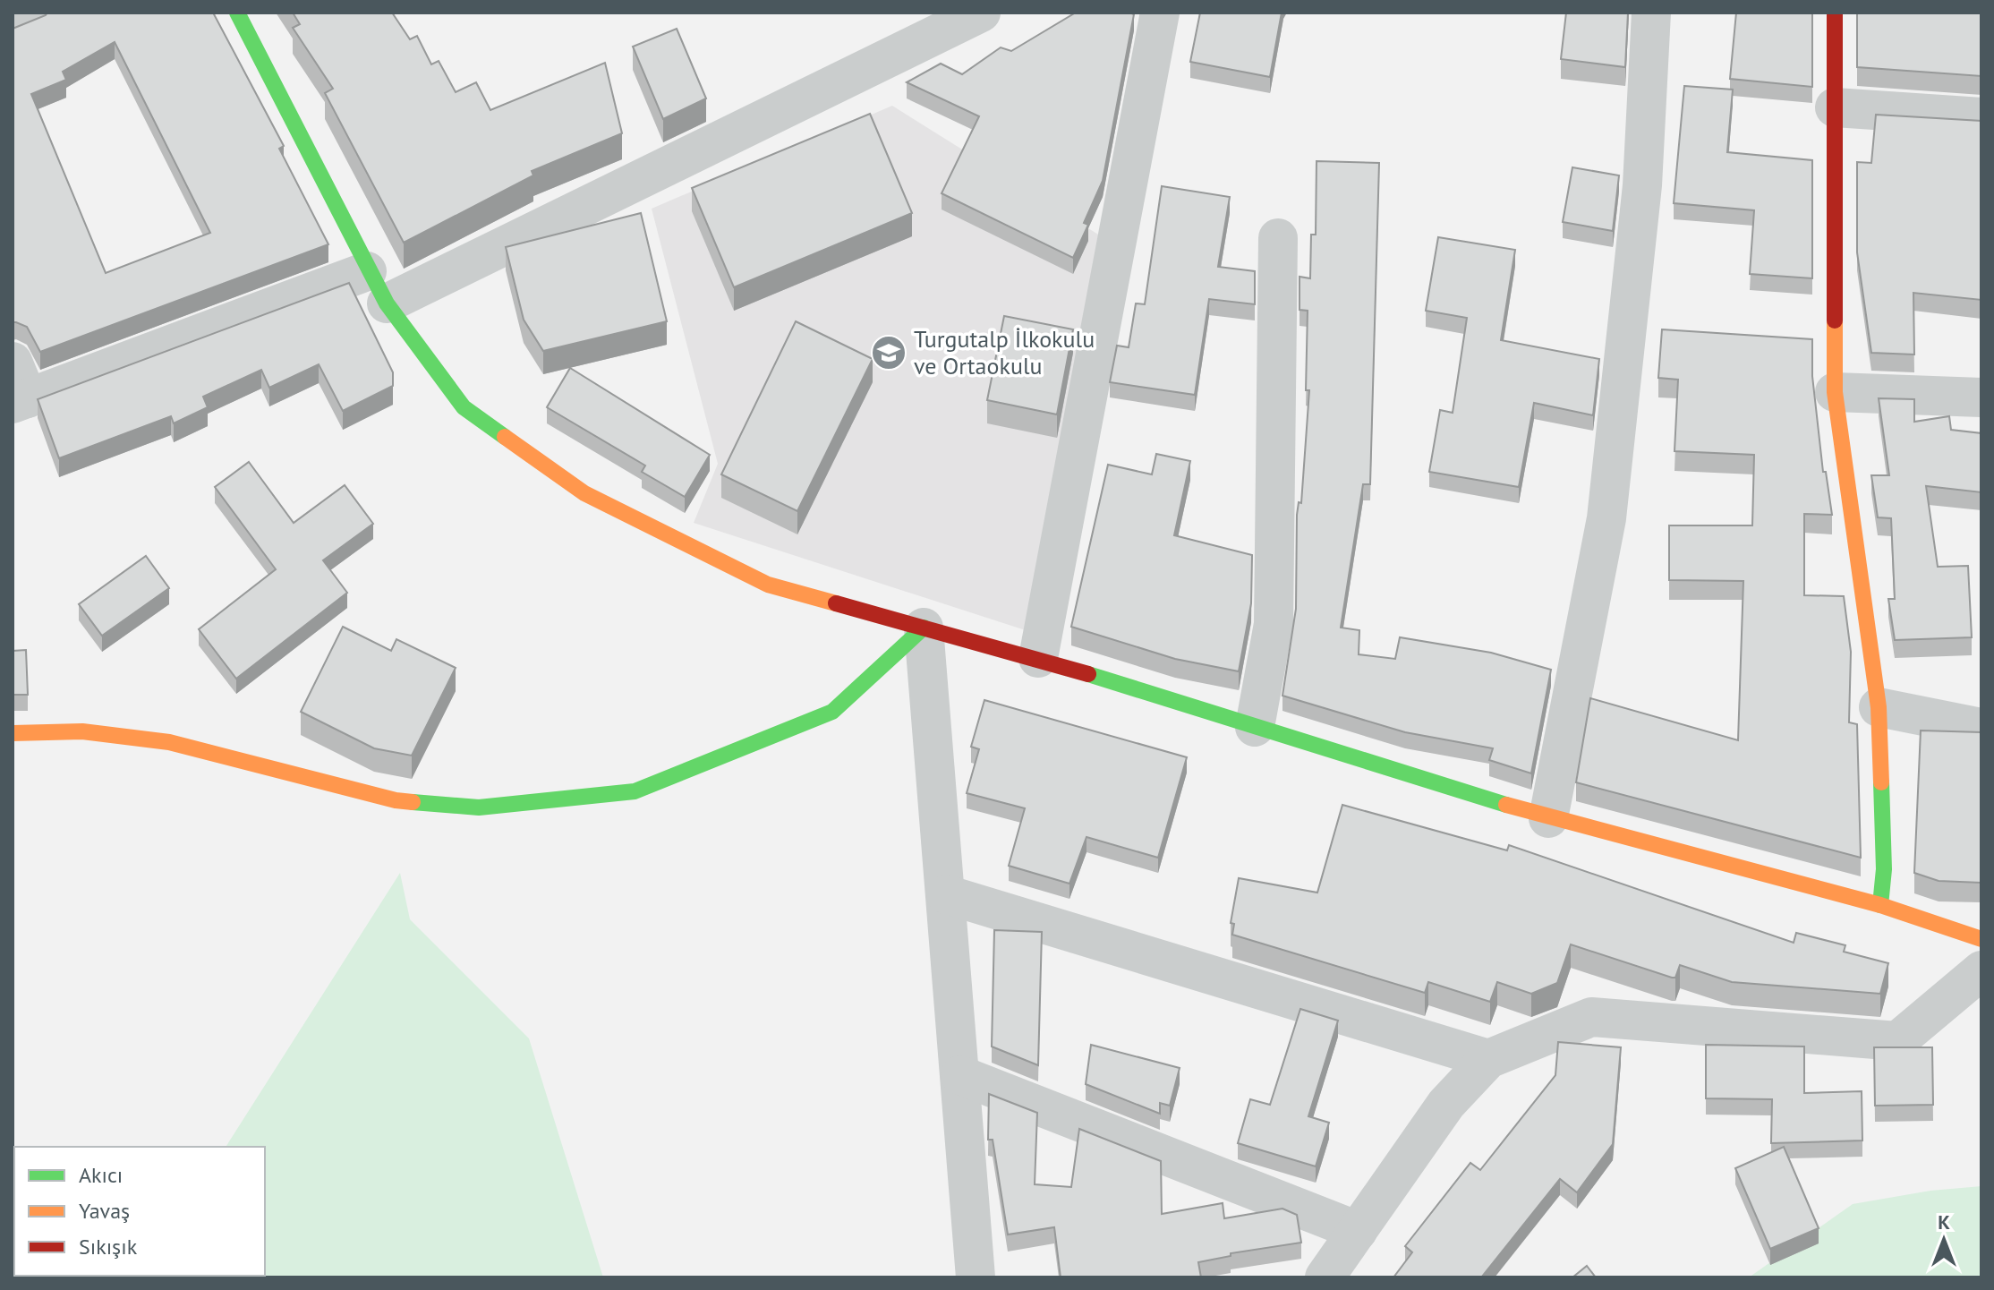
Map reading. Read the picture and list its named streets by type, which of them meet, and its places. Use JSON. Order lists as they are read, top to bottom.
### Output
{
  "places": {
    "school or university": ["Turgutalp İlkokulu ve Ortaokulu"]
  },
  "legend": ["Akıcı", "Yavaş", "Sıkışık"],
  "north": "top"
}
